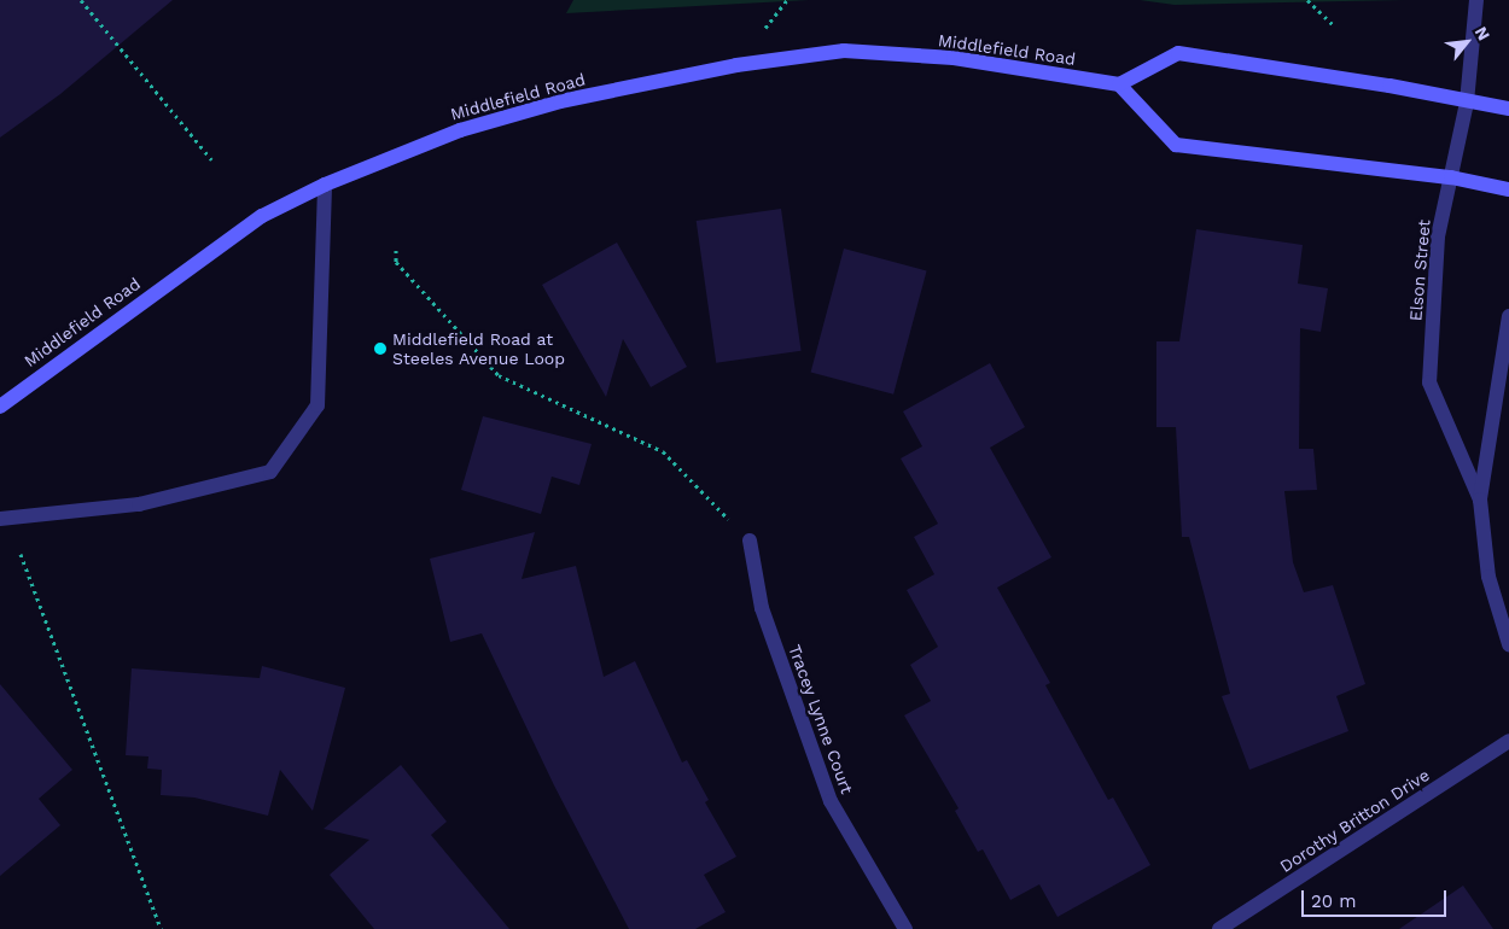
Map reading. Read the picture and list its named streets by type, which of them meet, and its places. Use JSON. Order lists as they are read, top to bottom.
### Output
{
  "streets": {
    "main road": ["Middlefield Road"],
    "street": ["Elson Street", "Tracey Lynne Court", "Dorothy Britton Drive"]
  },
  "places": ["Middlefield Road at Steeles Avenue Loop"],
  "scale_bar": "20 m",
  "north": "top right"
}
